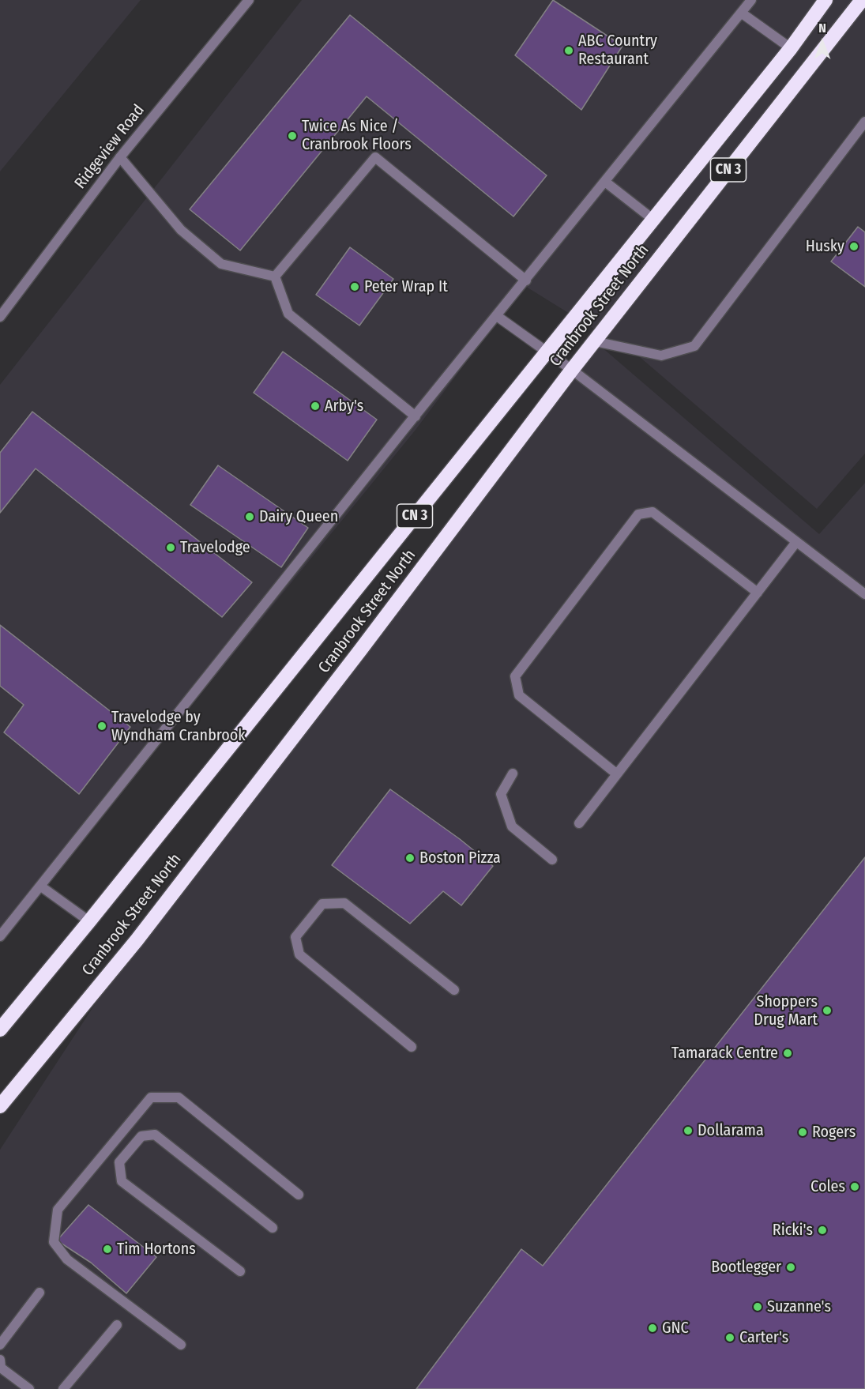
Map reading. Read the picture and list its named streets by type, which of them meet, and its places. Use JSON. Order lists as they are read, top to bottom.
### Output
{
  "streets": {
    "highway": ["CN 3", "Cranbrook Street North"],
    "street": ["Ridgeview Road"]
  },
  "places": [
    "ABC Country Restaurant",
    "Twice As Nice / Cranbrook Floors",
    "Husky",
    "Peter Wrap It",
    "Arby's",
    "Dairy Queen",
    "Travelodge",
    "Travelodge by Wyndham Cranbrook",
    "Boston Pizza",
    "Shoppers Drug Mart",
    "Tamarack Centre",
    "Dollarama",
    "Rogers",
    "Coles",
    "Ricki's",
    "Tim Hortons",
    "Bootlegger",
    "Suzanne's",
    "GNC",
    "Carter's"
  ],
  "north": "top"
}
